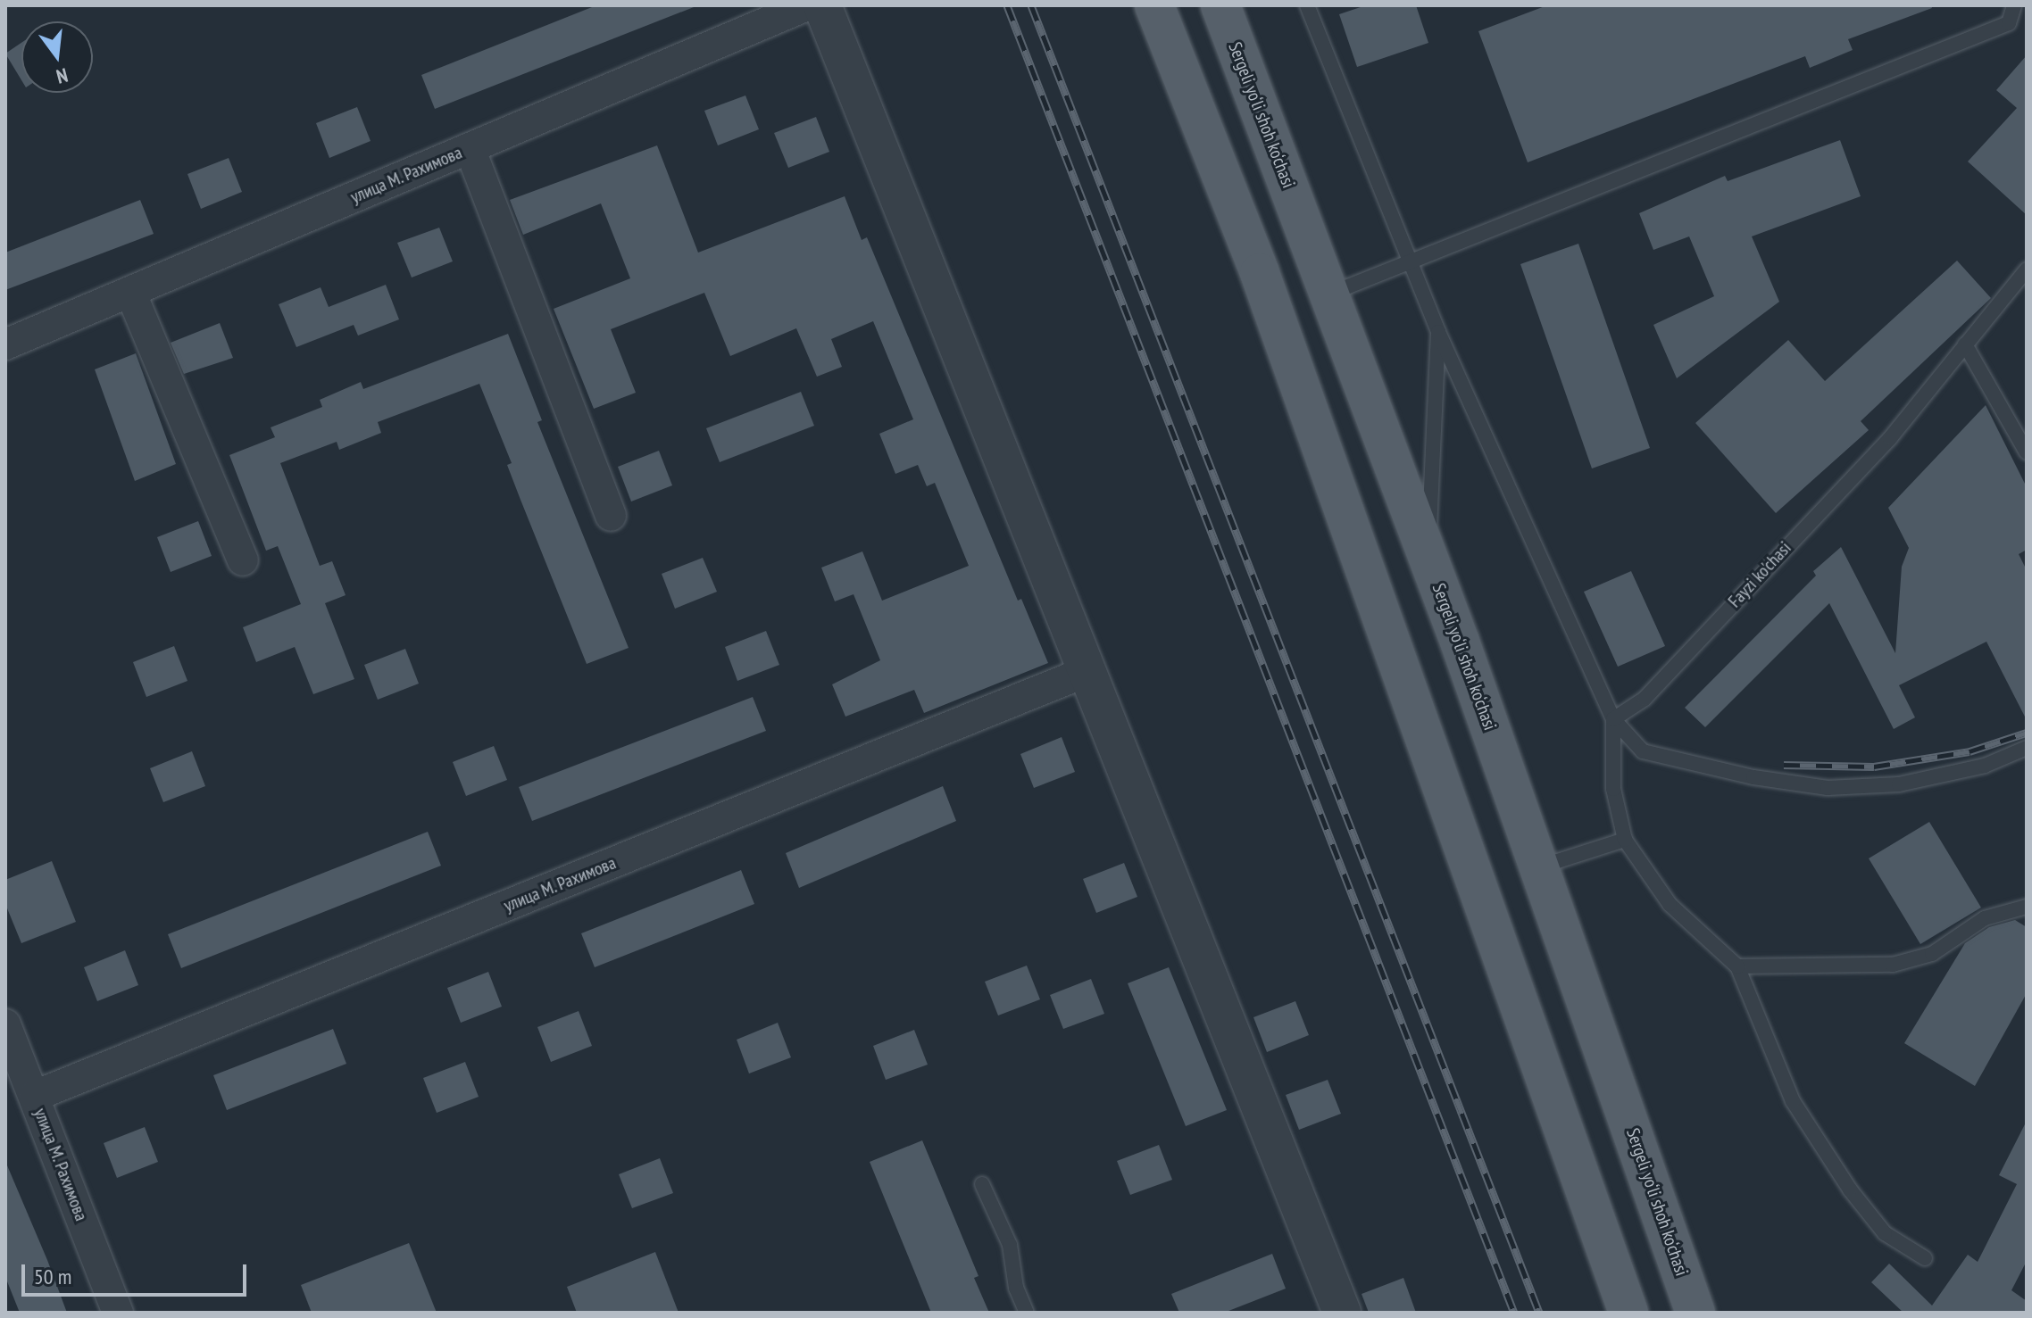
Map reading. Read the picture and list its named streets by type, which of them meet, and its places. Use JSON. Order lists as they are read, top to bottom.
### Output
{
  "streets": {
    "main road": ["Sergeli yo‘li shoh ko‘chasi"],
    "street": ["улица М. Рахимова"],
    "lane": ["Fayzi ko'chasi"]
  },
  "scale_bar": "50 m",
  "north": "bottom"
}
